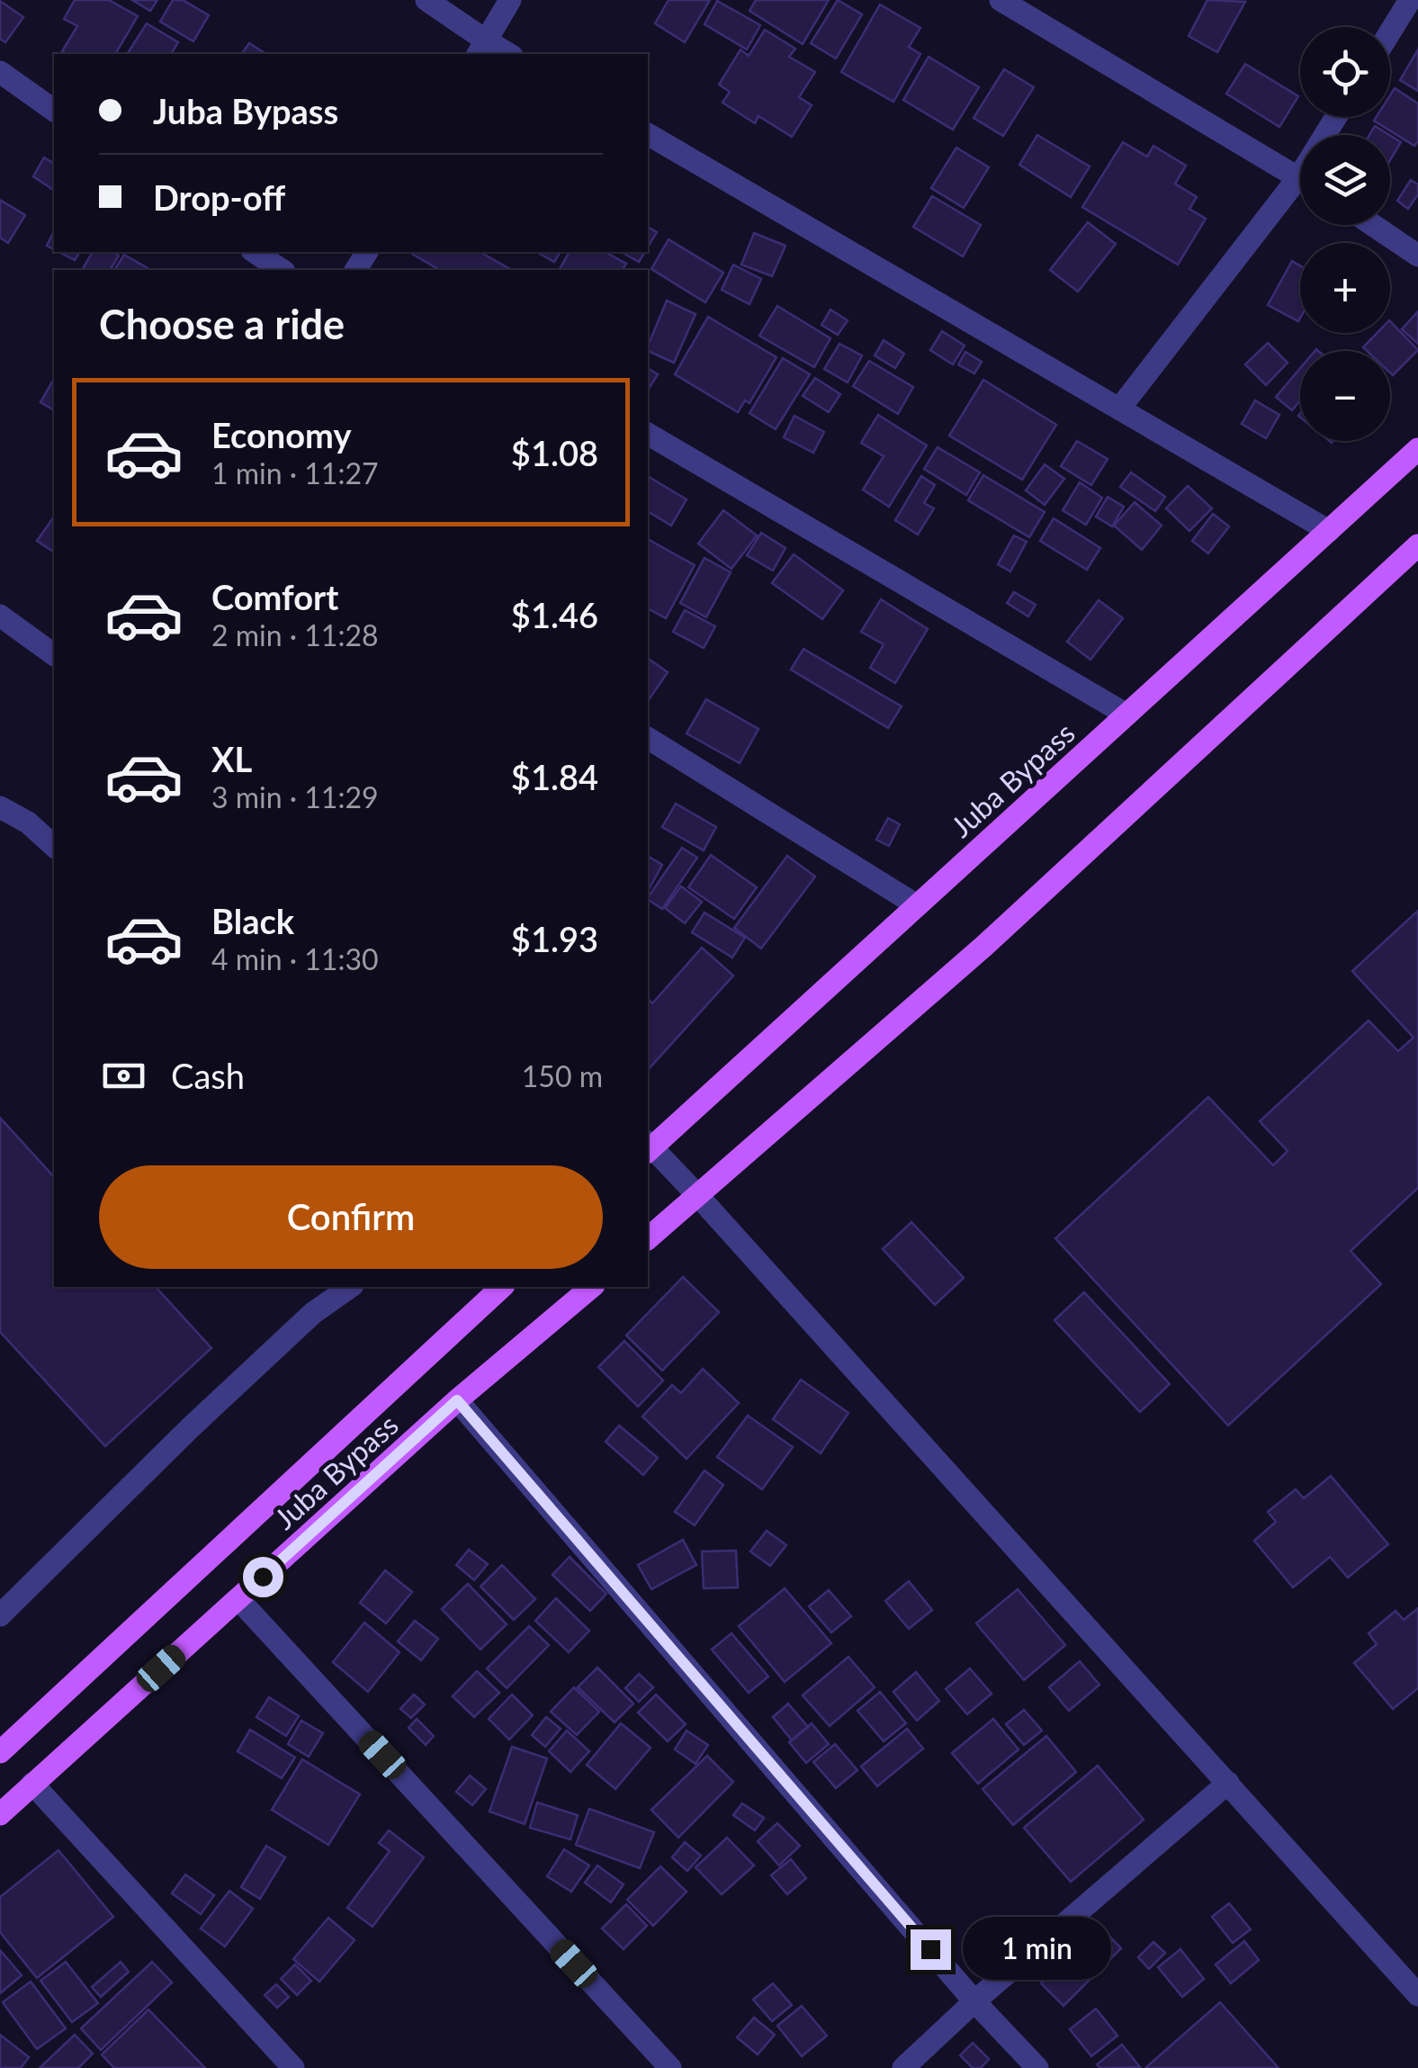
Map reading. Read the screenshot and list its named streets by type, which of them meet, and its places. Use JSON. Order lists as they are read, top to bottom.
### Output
{
  "streets": {
    "main road": ["Juba Bypass"]
  },
  "page": {
    "map_buttons": ["+", "−"],
    "banner": ["Juba Bypass", "Drop-off"],
    "heading": "Choose a ride",
    "list": [
      {
        "name": "Economy",
        "note": "1 min · 11:27",
        "value": "$1.08"
      },
      {
        "name": "Comfort",
        "note": "2 min · 11:28",
        "value": "$1.46"
      },
      {
        "name": "XL",
        "note": "3 min · 11:29",
        "value": "$1.84"
      },
      {
        "name": "Black",
        "note": "4 min · 11:30",
        "value": "$1.93"
      }
    ],
    "pay": ["Cash", "150 m"],
    "buttons": "Confirm",
    "bubble": "1 min"
  }
}
